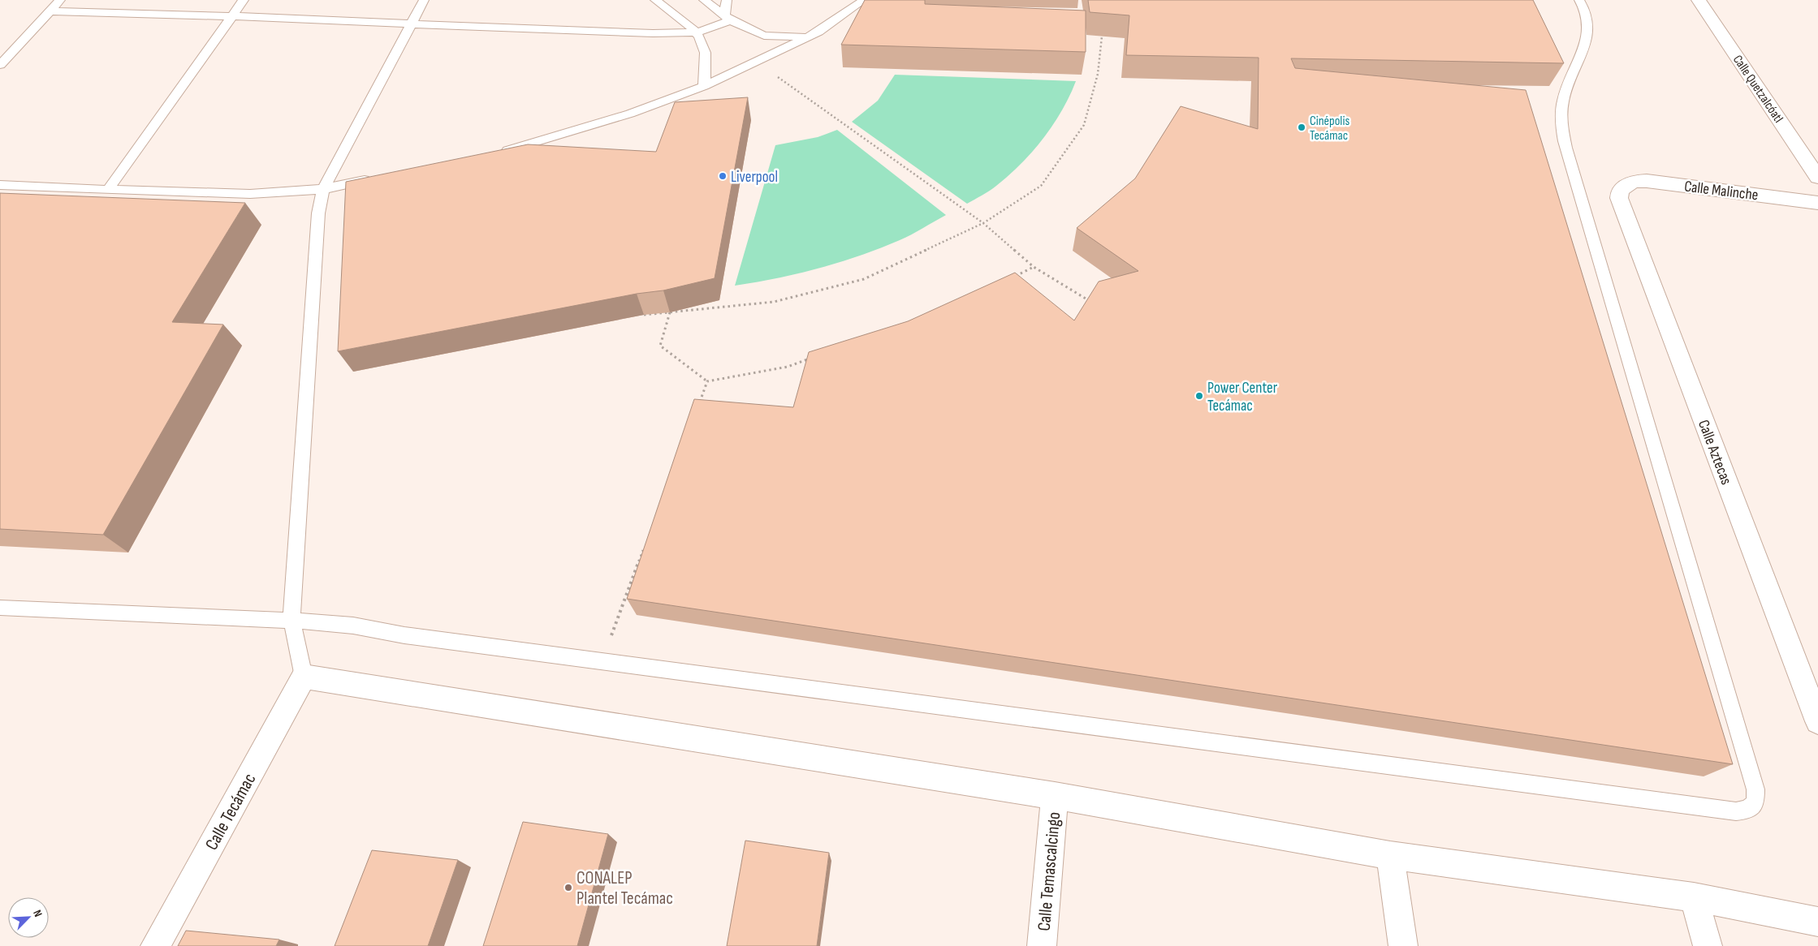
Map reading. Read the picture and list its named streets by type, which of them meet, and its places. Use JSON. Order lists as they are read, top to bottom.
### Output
{
  "streets": {
    "street": [
      "Calle Quetzalcóatl",
      "Calle Malinche",
      "Calle Aztecas",
      "Calle Tecámac",
      "Calle Temascalcingo"
    ]
  },
  "crossings": [
    ["Calle Malinche", "Calle Aztecas"]
  ],
  "places": [
    "Cinépolis Tecámac",
    "Liverpool",
    "Power Center Tecámac",
    "CONALEP Plantel Tecámac"
  ],
  "north": "top right"
}
